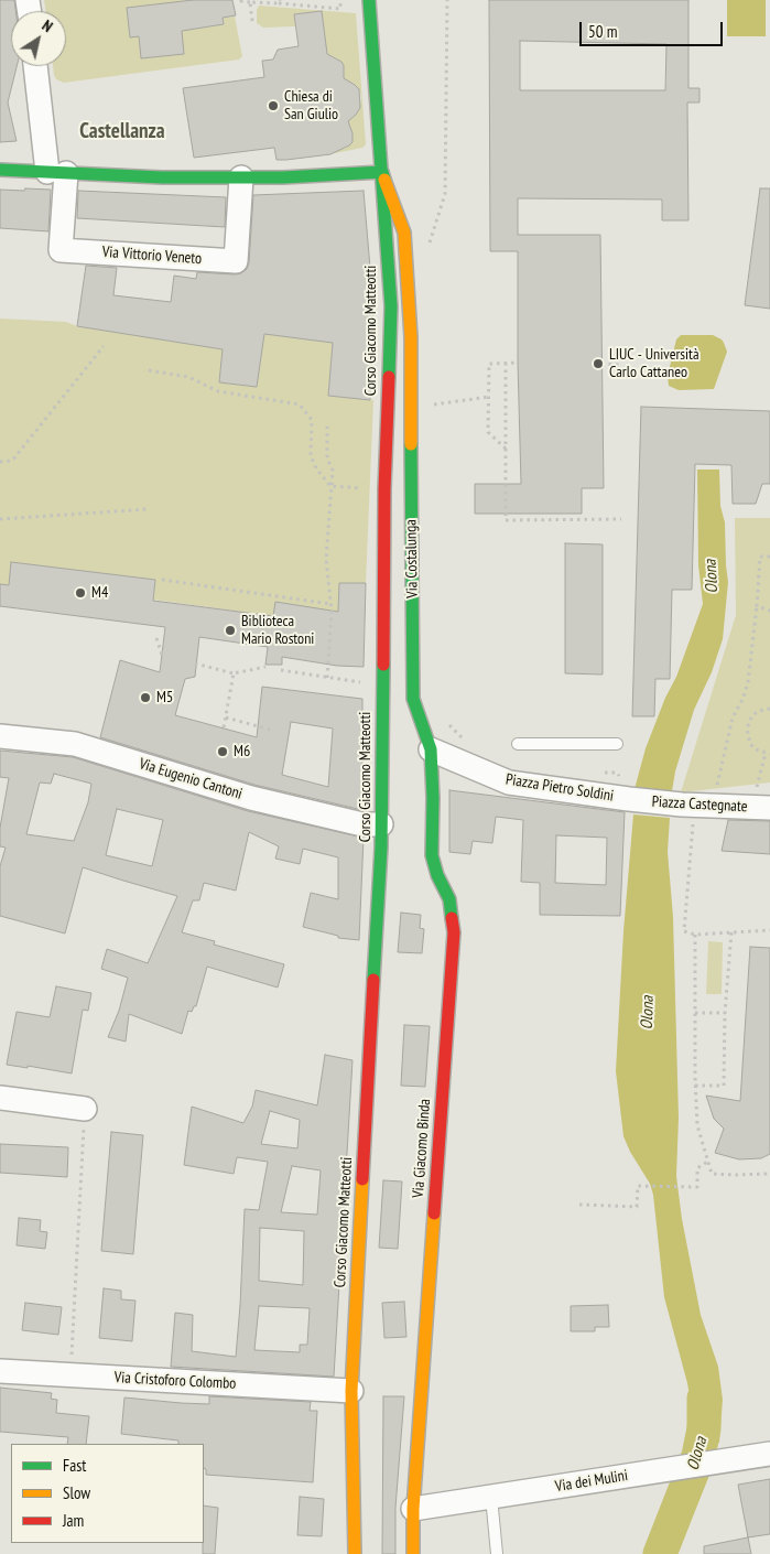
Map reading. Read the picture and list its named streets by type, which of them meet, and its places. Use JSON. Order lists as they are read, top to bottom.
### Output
{
  "streets": {
    "street": [
      "Via Vittorio Veneto",
      "Corso Giacomo Matteotti",
      "Via Costalunga",
      "Via Eugenio Cantoni",
      "Piazza Pietro Soldini",
      "Piazza Castegnate",
      "Via Giacomo Binda",
      "Via Cristoforo Colombo",
      "Via dei Mulini"
    ]
  },
  "crossings": [
    ["Corso Giacomo Matteotti", "Via Costalunga"],
    ["Corso Giacomo Matteotti", "Via Eugenio Cantoni"],
    ["Corso Giacomo Matteotti", "Via Cristoforo Colombo"],
    ["Via Costalunga", "Piazza Pietro Soldini"],
    ["Via Costalunga", "Via Giacomo Binda"],
    ["Piazza Pietro Soldini", "Piazza Castegnate"],
    ["Piazza Pietro Soldini", "Via Giacomo Binda"],
    ["Via Giacomo Binda", "Via dei Mulini"]
  ],
  "districts": ["Castellanza"],
  "water": ["Olona"],
  "places": [
    "Chiesa di San Giulio",
    "LIUC - Università Carlo Cattaneo",
    "M4",
    "Biblioteca Mario Rostoni",
    "M5",
    "M6"
  ],
  "legend": ["Fast", "Slow", "Jam"],
  "scale_bar": "50 m",
  "north": "top right"
}
